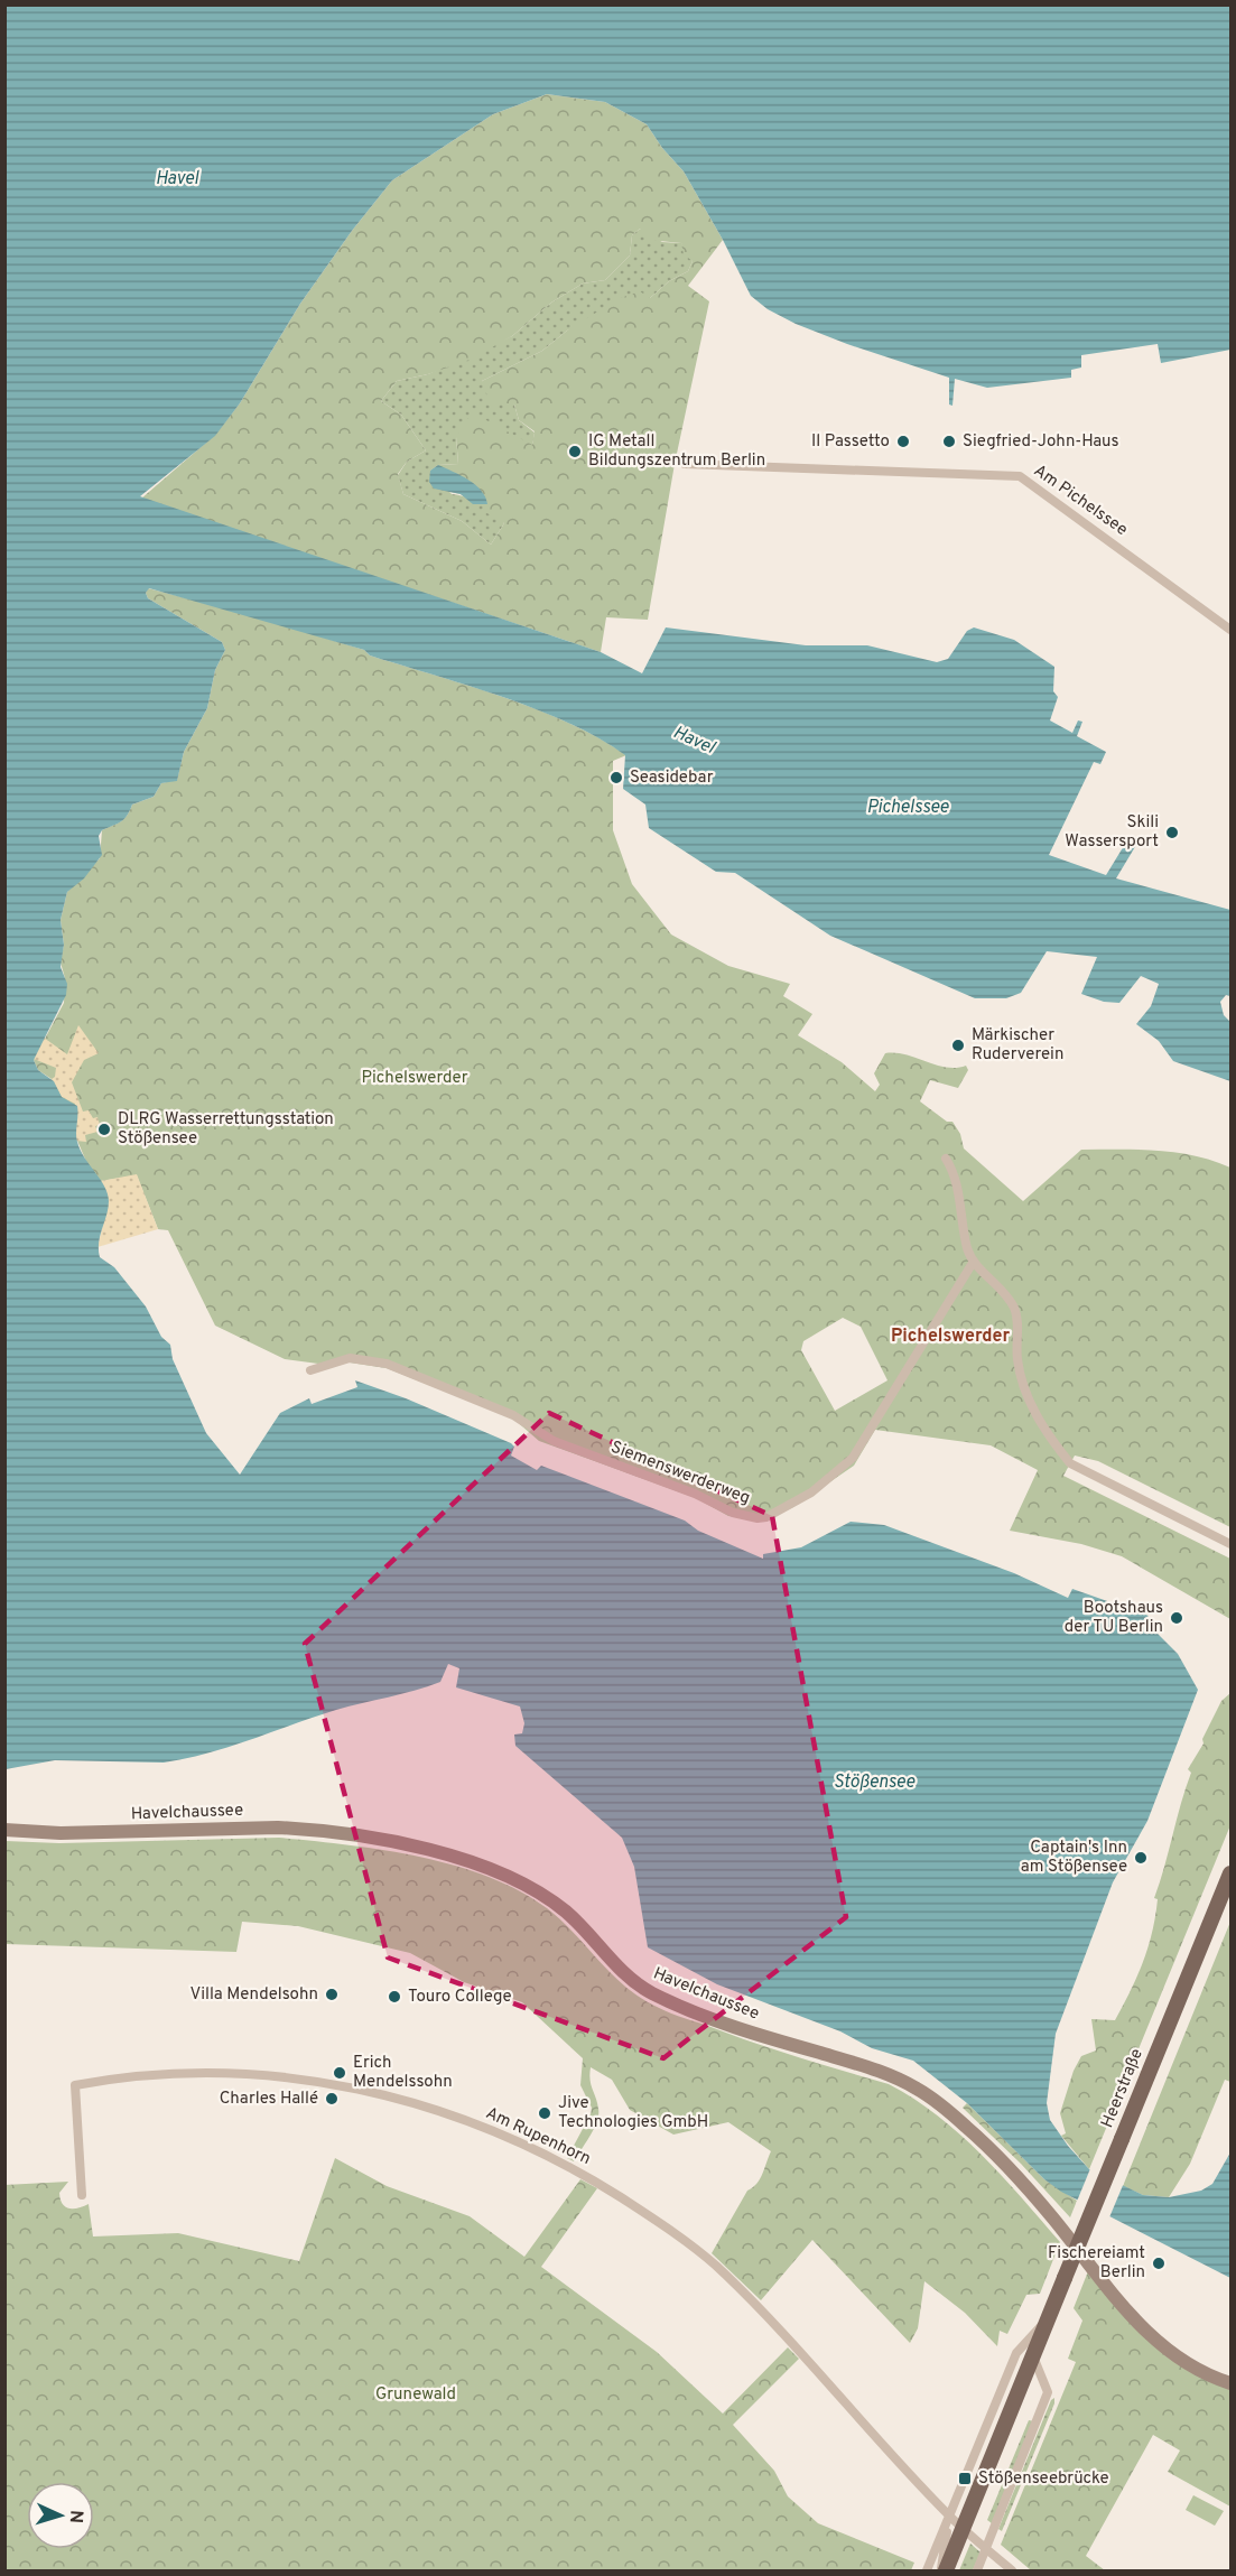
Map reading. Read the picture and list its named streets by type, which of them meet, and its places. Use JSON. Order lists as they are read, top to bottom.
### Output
{
  "streets": {
    "main road": ["Heerstraße"],
    "street": [
      "Am Pichelssee",
      "Siemenswerderweg",
      "Havelchaussee",
      "Am Rupenhorn"
    ]
  },
  "crossings": [
    ["Heerstraße", "Am Rupenhorn"]
  ],
  "districts": ["Pichelswerder"],
  "water": ["Havel", "Pichelssee", "Stößensee"],
  "parks": ["Pichelswerder", "Grunewald"],
  "places": {
    "other": [
      "Il Passetto",
      "Siegfried-John-Haus",
      "IG Metall Bildungszentrum Berlin",
      "Seasidebar",
      "Skili Wassersport",
      "Märkischer Ruderverein",
      "DLRG Wasserrettungsstation Stößensee",
      "Bootshaus der TU Berlin",
      "Captain's Inn am Stößensee",
      "Villa Mendelsohn",
      "Touro College",
      "Erich Mendelssohn",
      "Charles Hallé",
      "Jive Technologies GmbH",
      "Fischereiamt Berlin"
    ],
    "transit": ["Stößenseebrücke"]
  },
  "north": "right"
}
